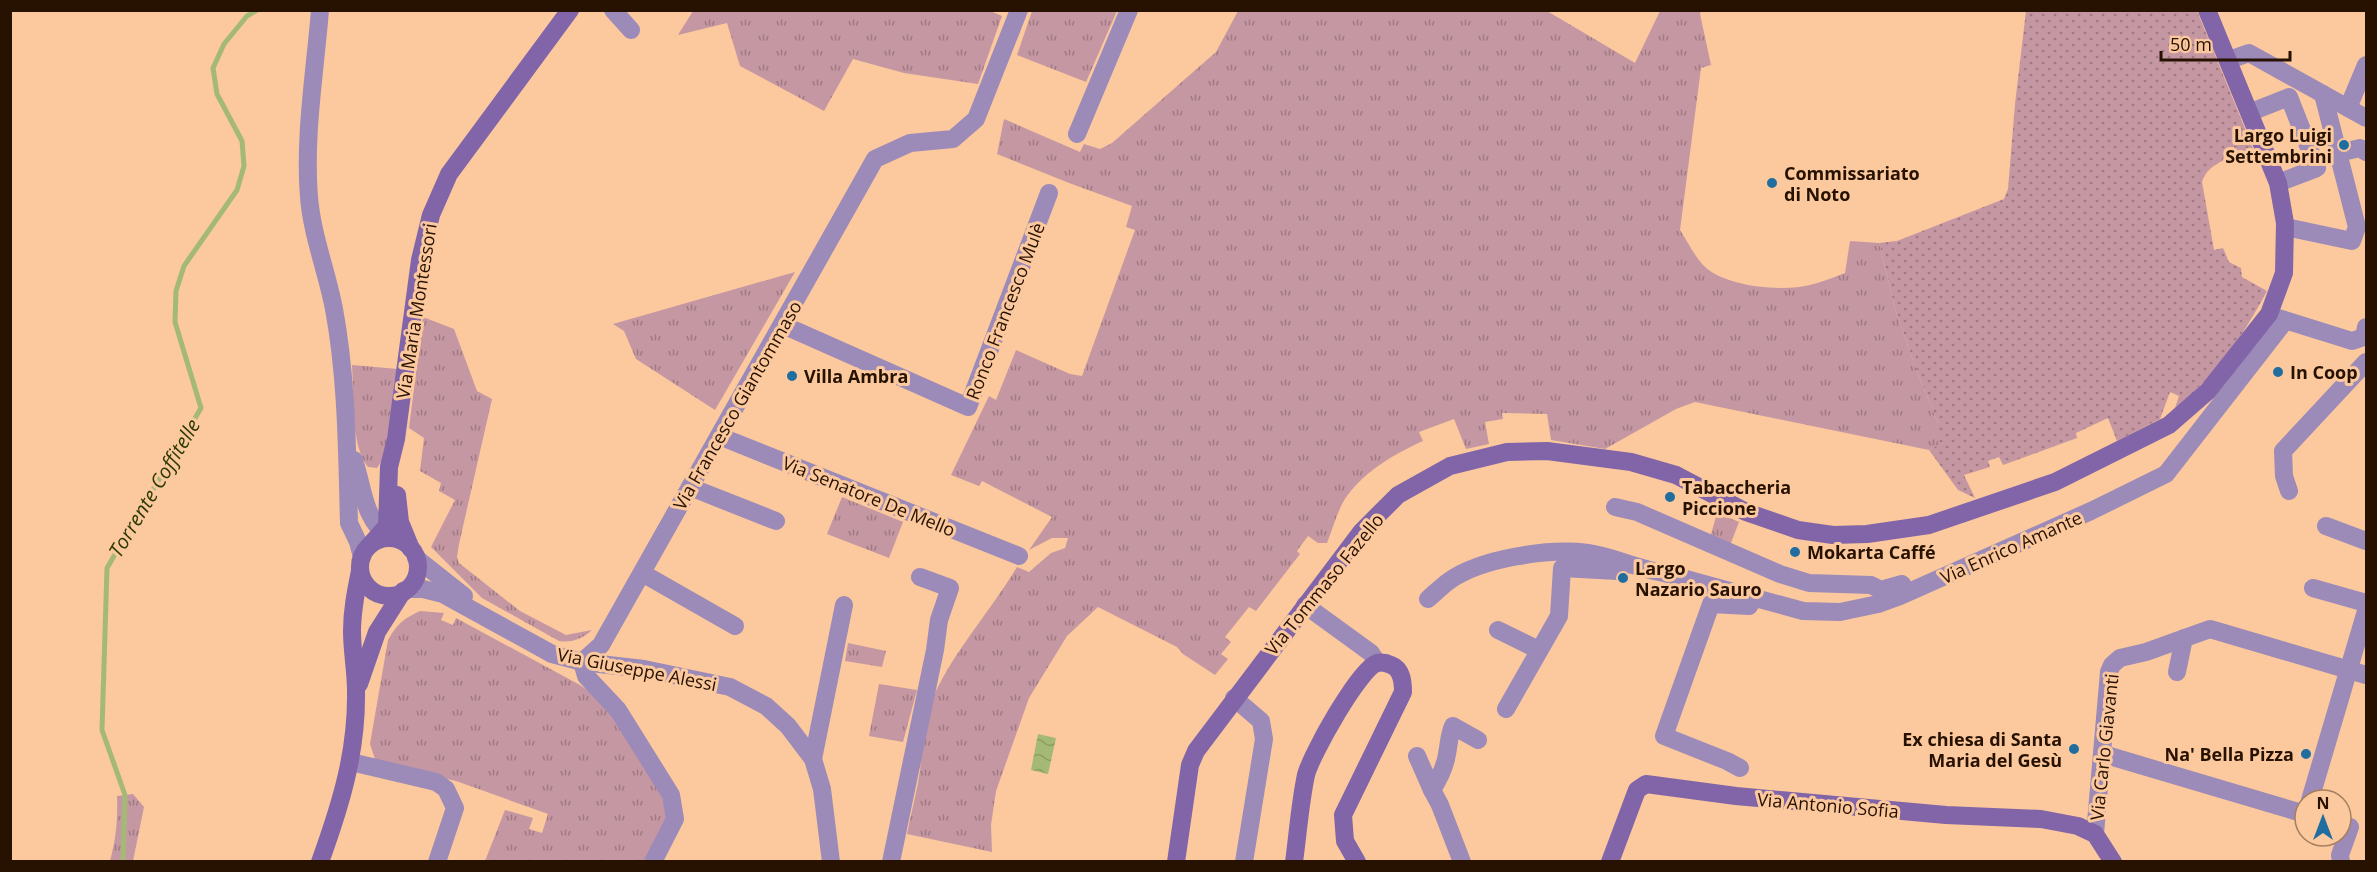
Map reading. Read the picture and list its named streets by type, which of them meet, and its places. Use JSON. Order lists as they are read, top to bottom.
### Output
{
  "streets": {
    "street": [
      "Via Maria Montessori",
      "Ronco Francesco Mulè",
      "Via Francesco Giantommaso",
      "Via Senatore De Mello",
      "Via Enrico Amante",
      "Via Tommaso Fazello",
      "Via Giuseppe Alessi",
      "Via Carlo Giavanti",
      "Via Antonio Sofia"
    ]
  },
  "crossings": [
    ["Ronco Francesco Mulè", "Via Francesco Giantommaso"],
    ["Via Francesco Giantommaso", "Via Senatore De Mello"],
    ["Via Francesco Giantommaso", "Via Giuseppe Alessi"],
    ["Via Enrico Amante", "Via Tommaso Fazello"],
    ["Via Carlo Giavanti", "Via Antonio Sofia"]
  ],
  "water": ["Torrente Coffitelle"],
  "places": [
    "Largo Luigi Settembrini",
    "Commissariato di Noto",
    "In Coop",
    "Villa Ambra",
    "Tabaccheria Piccione",
    "Mokarta Caffé",
    "Largo Nazario Sauro",
    "Ex chiesa di Santa Maria del Gesù",
    "Na' Bella Pizza"
  ],
  "scale_bar": "50 m",
  "north": "top"
}
